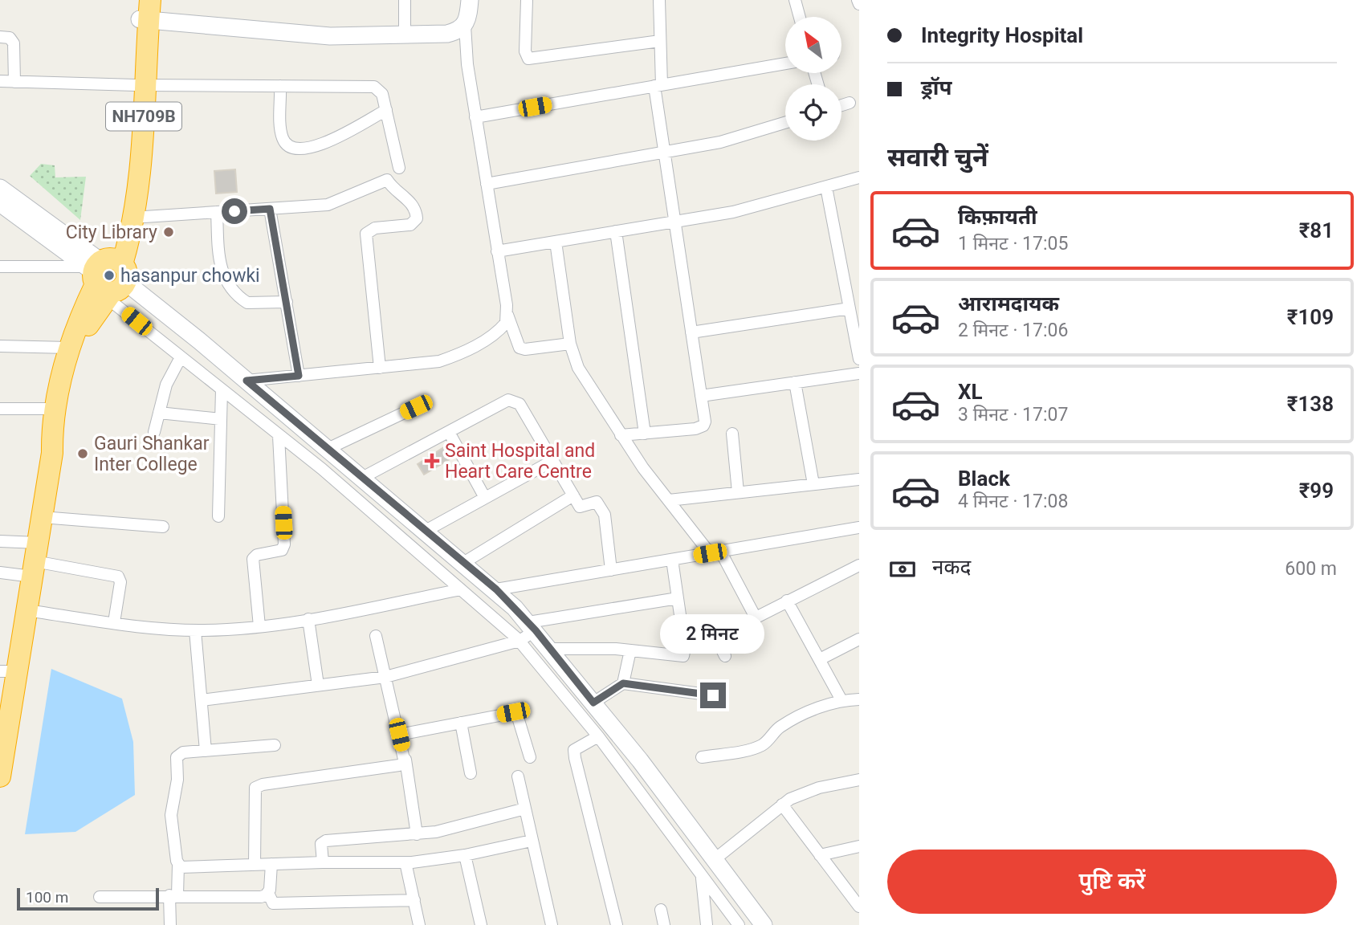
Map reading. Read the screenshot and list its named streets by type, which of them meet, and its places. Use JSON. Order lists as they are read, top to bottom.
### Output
{
  "streets": {
    "highway": ["NH709B"]
  },
  "places": {
    "other": ["City Library", "hasanpur chowki", "Gauri Shankar Inter College"],
    "health": ["Saint Hospital and Heart Care Centre"]
  },
  "scale_bar": "100 m",
  "north": "top left",
  "page": {
    "banner": ["Integrity Hospital", "ड्रॉप"],
    "heading": "सवारी चुनें",
    "list": [
      {
        "name": "किफ़ायती",
        "note": "1 मिनट · 17:05",
        "value": "₹81"
      },
      {
        "name": "आरामदायक",
        "note": "2 मिनट · 17:06",
        "value": "₹109"
      },
      {
        "name": "XL",
        "note": "3 मिनट · 17:07",
        "value": "₹138"
      },
      {
        "name": "Black",
        "note": "4 मिनट · 17:08",
        "value": "₹99"
      }
    ],
    "pay": ["नकद", "600 m"],
    "bubble": "2 मिनट",
    "buttons": "पुष्टि करें",
    "scale": "100 m"
  }
}
